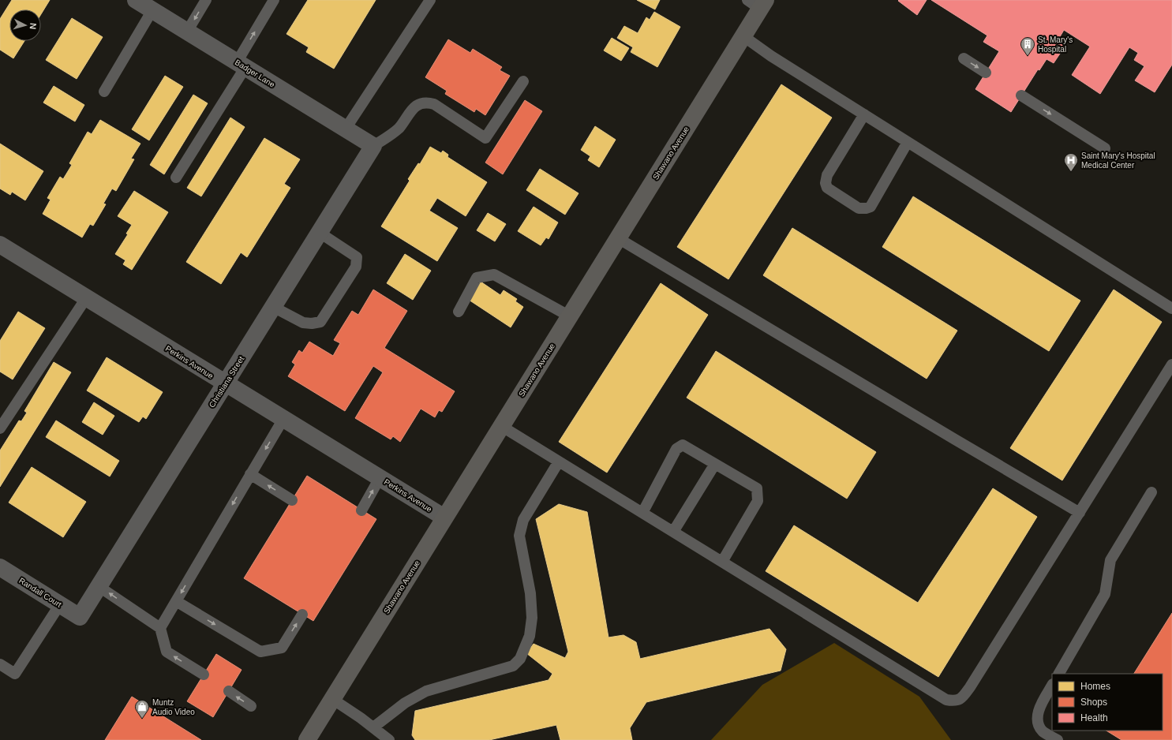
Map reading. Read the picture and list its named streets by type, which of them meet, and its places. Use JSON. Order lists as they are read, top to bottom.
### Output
{
  "streets": {
    "main road": ["Shawano Avenue"],
    "street": [
      "Badger Lane",
      "Perkins Avenue",
      "Christiana Street",
      "Randall Court"
    ]
  },
  "crossings": [
    ["Badger Lane", "Christiana Street"],
    ["Shawano Avenue", "Perkins Avenue"],
    ["Perkins Avenue", "Christiana Street"],
    ["Christiana Street", "Randall Court"]
  ],
  "places": {
    "building": ["St. Mary's Hospital"],
    "hospital": ["Saint Mary's Hospital Medical Center"],
    "shop": ["Muntz Audio Video"]
  },
  "legend": ["Homes", "Shops", "Health"],
  "north": "right"
}
